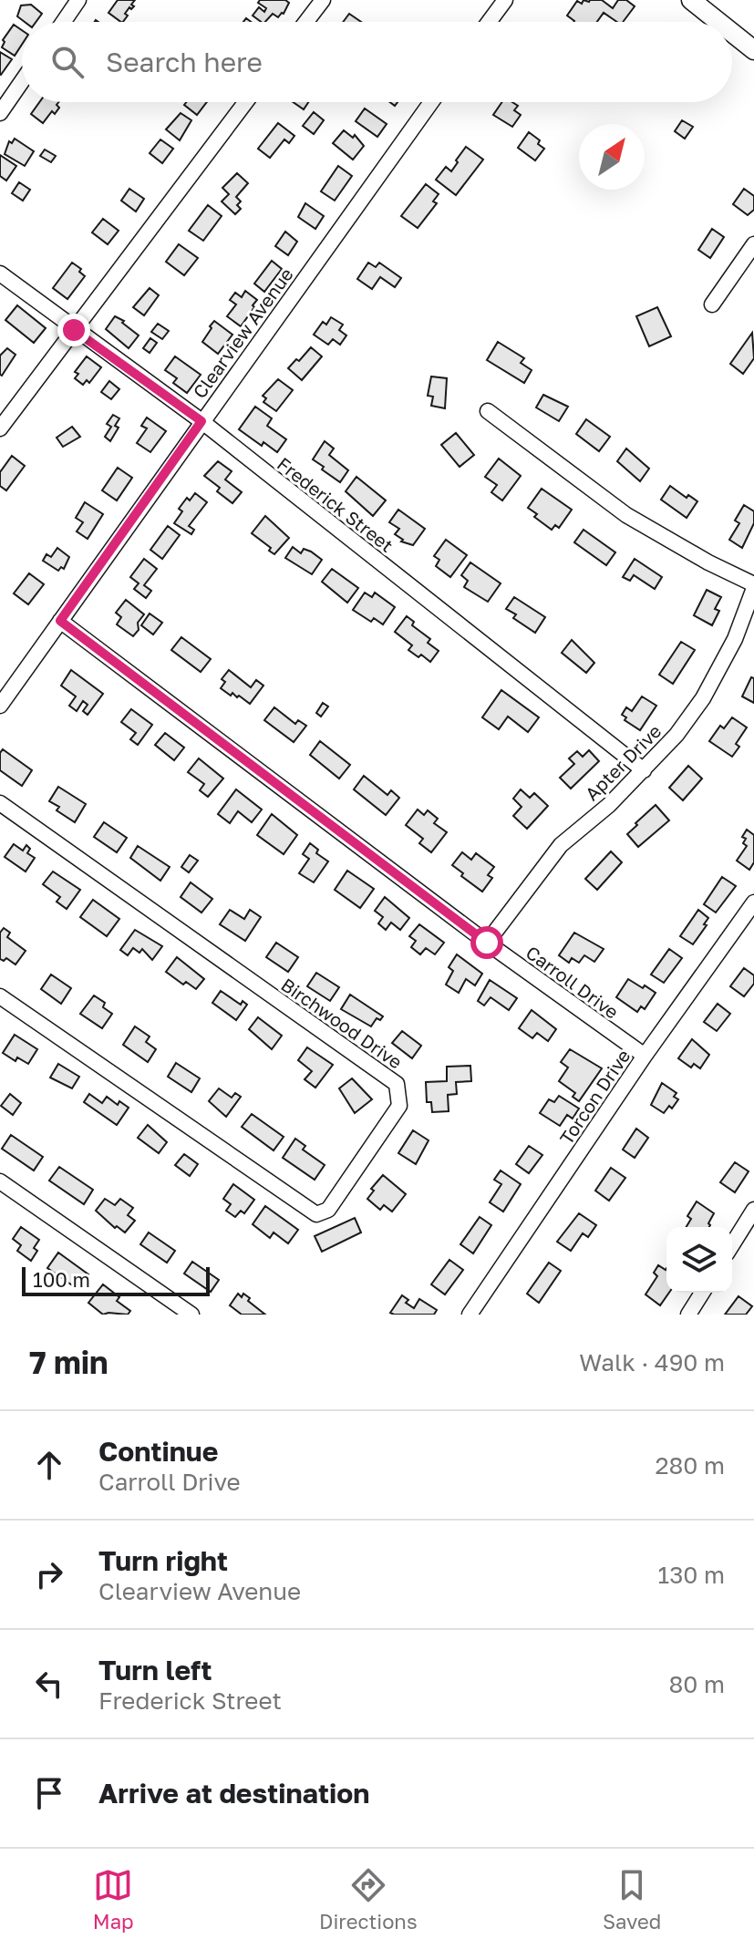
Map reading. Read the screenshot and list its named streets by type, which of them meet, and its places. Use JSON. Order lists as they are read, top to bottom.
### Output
{
  "streets": {
    "street": [
      "Clearview Avenue",
      "Frederick Street",
      "Apter Drive",
      "Carroll Drive",
      "Birchwood Drive",
      "Torcon Drive"
    ]
  },
  "crossings": [
    ["Clearview Avenue", "Frederick Street"],
    ["Clearview Avenue", "Carroll Drive"],
    ["Frederick Street", "Apter Drive"],
    ["Apter Drive", "Carroll Drive"],
    ["Carroll Drive", "Torcon Drive"]
  ],
  "scale_bar": "100 m",
  "north": "top right",
  "page": {
    "search": "Search here",
    "scale": "100 m",
    "heading": ["7 min", "Walk · 490 m"],
    "list": [
      ["Continue", "Carroll Drive", "280 m"],
      ["Turn right", "Clearview Avenue", "130 m"],
      ["Turn left", "Frederick Street", "80 m"],
      "Arrive at destination"
    ],
    "nav": ["Map", "Directions", "Saved"]
  }
}
